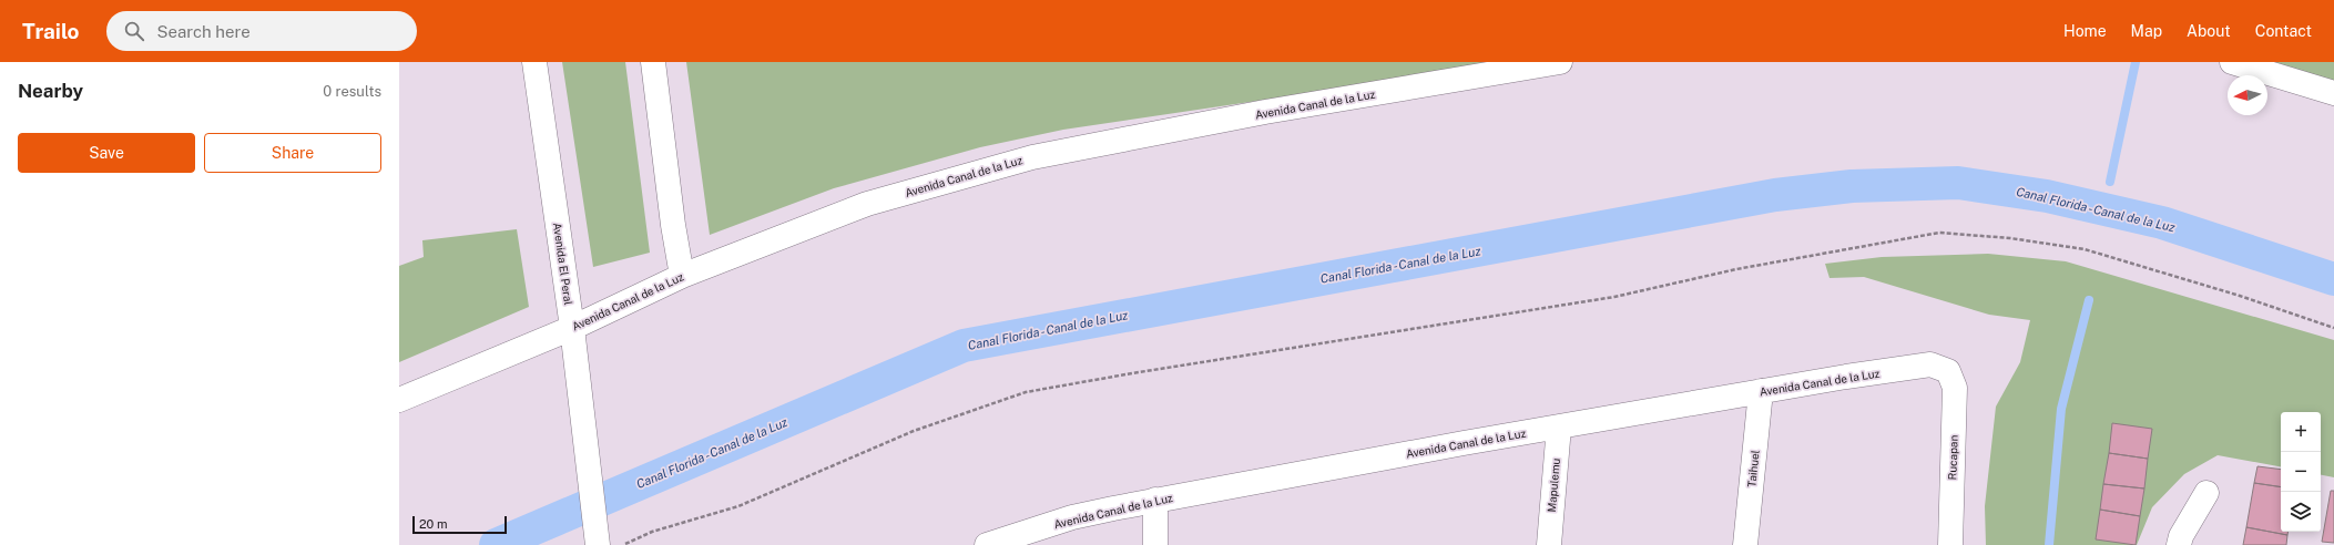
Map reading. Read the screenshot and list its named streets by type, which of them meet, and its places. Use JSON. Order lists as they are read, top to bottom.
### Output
{
  "streets": {
    "street": [
      "Avenida Canal de la Luz",
      "Avenida El Peral",
      "Rucapan",
      "Taihuel",
      "Mapulemu"
    ]
  },
  "crossings": [
    ["Avenida Canal de la Luz", "Avenida El Peral"],
    ["Avenida Canal de la Luz", "Rucapan"],
    ["Avenida Canal de la Luz", "Taihuel"],
    ["Avenida Canal de la Luz", "Mapulemu"]
  ],
  "water": ["Canal Florida - Canal de la Luz"],
  "scale_bar": "20 m",
  "north": "left",
  "page": {
    "header": "Trailo",
    "search": "Search here",
    "nav": [
      "Home",
      "Map",
      "About",
      "Contact"
    ],
    "heading": ["Nearby", "0 results"],
    "buttons": ["Save", "Share"],
    "map_buttons": ["+", "−"],
    "scale": "20 m"
  }
}
